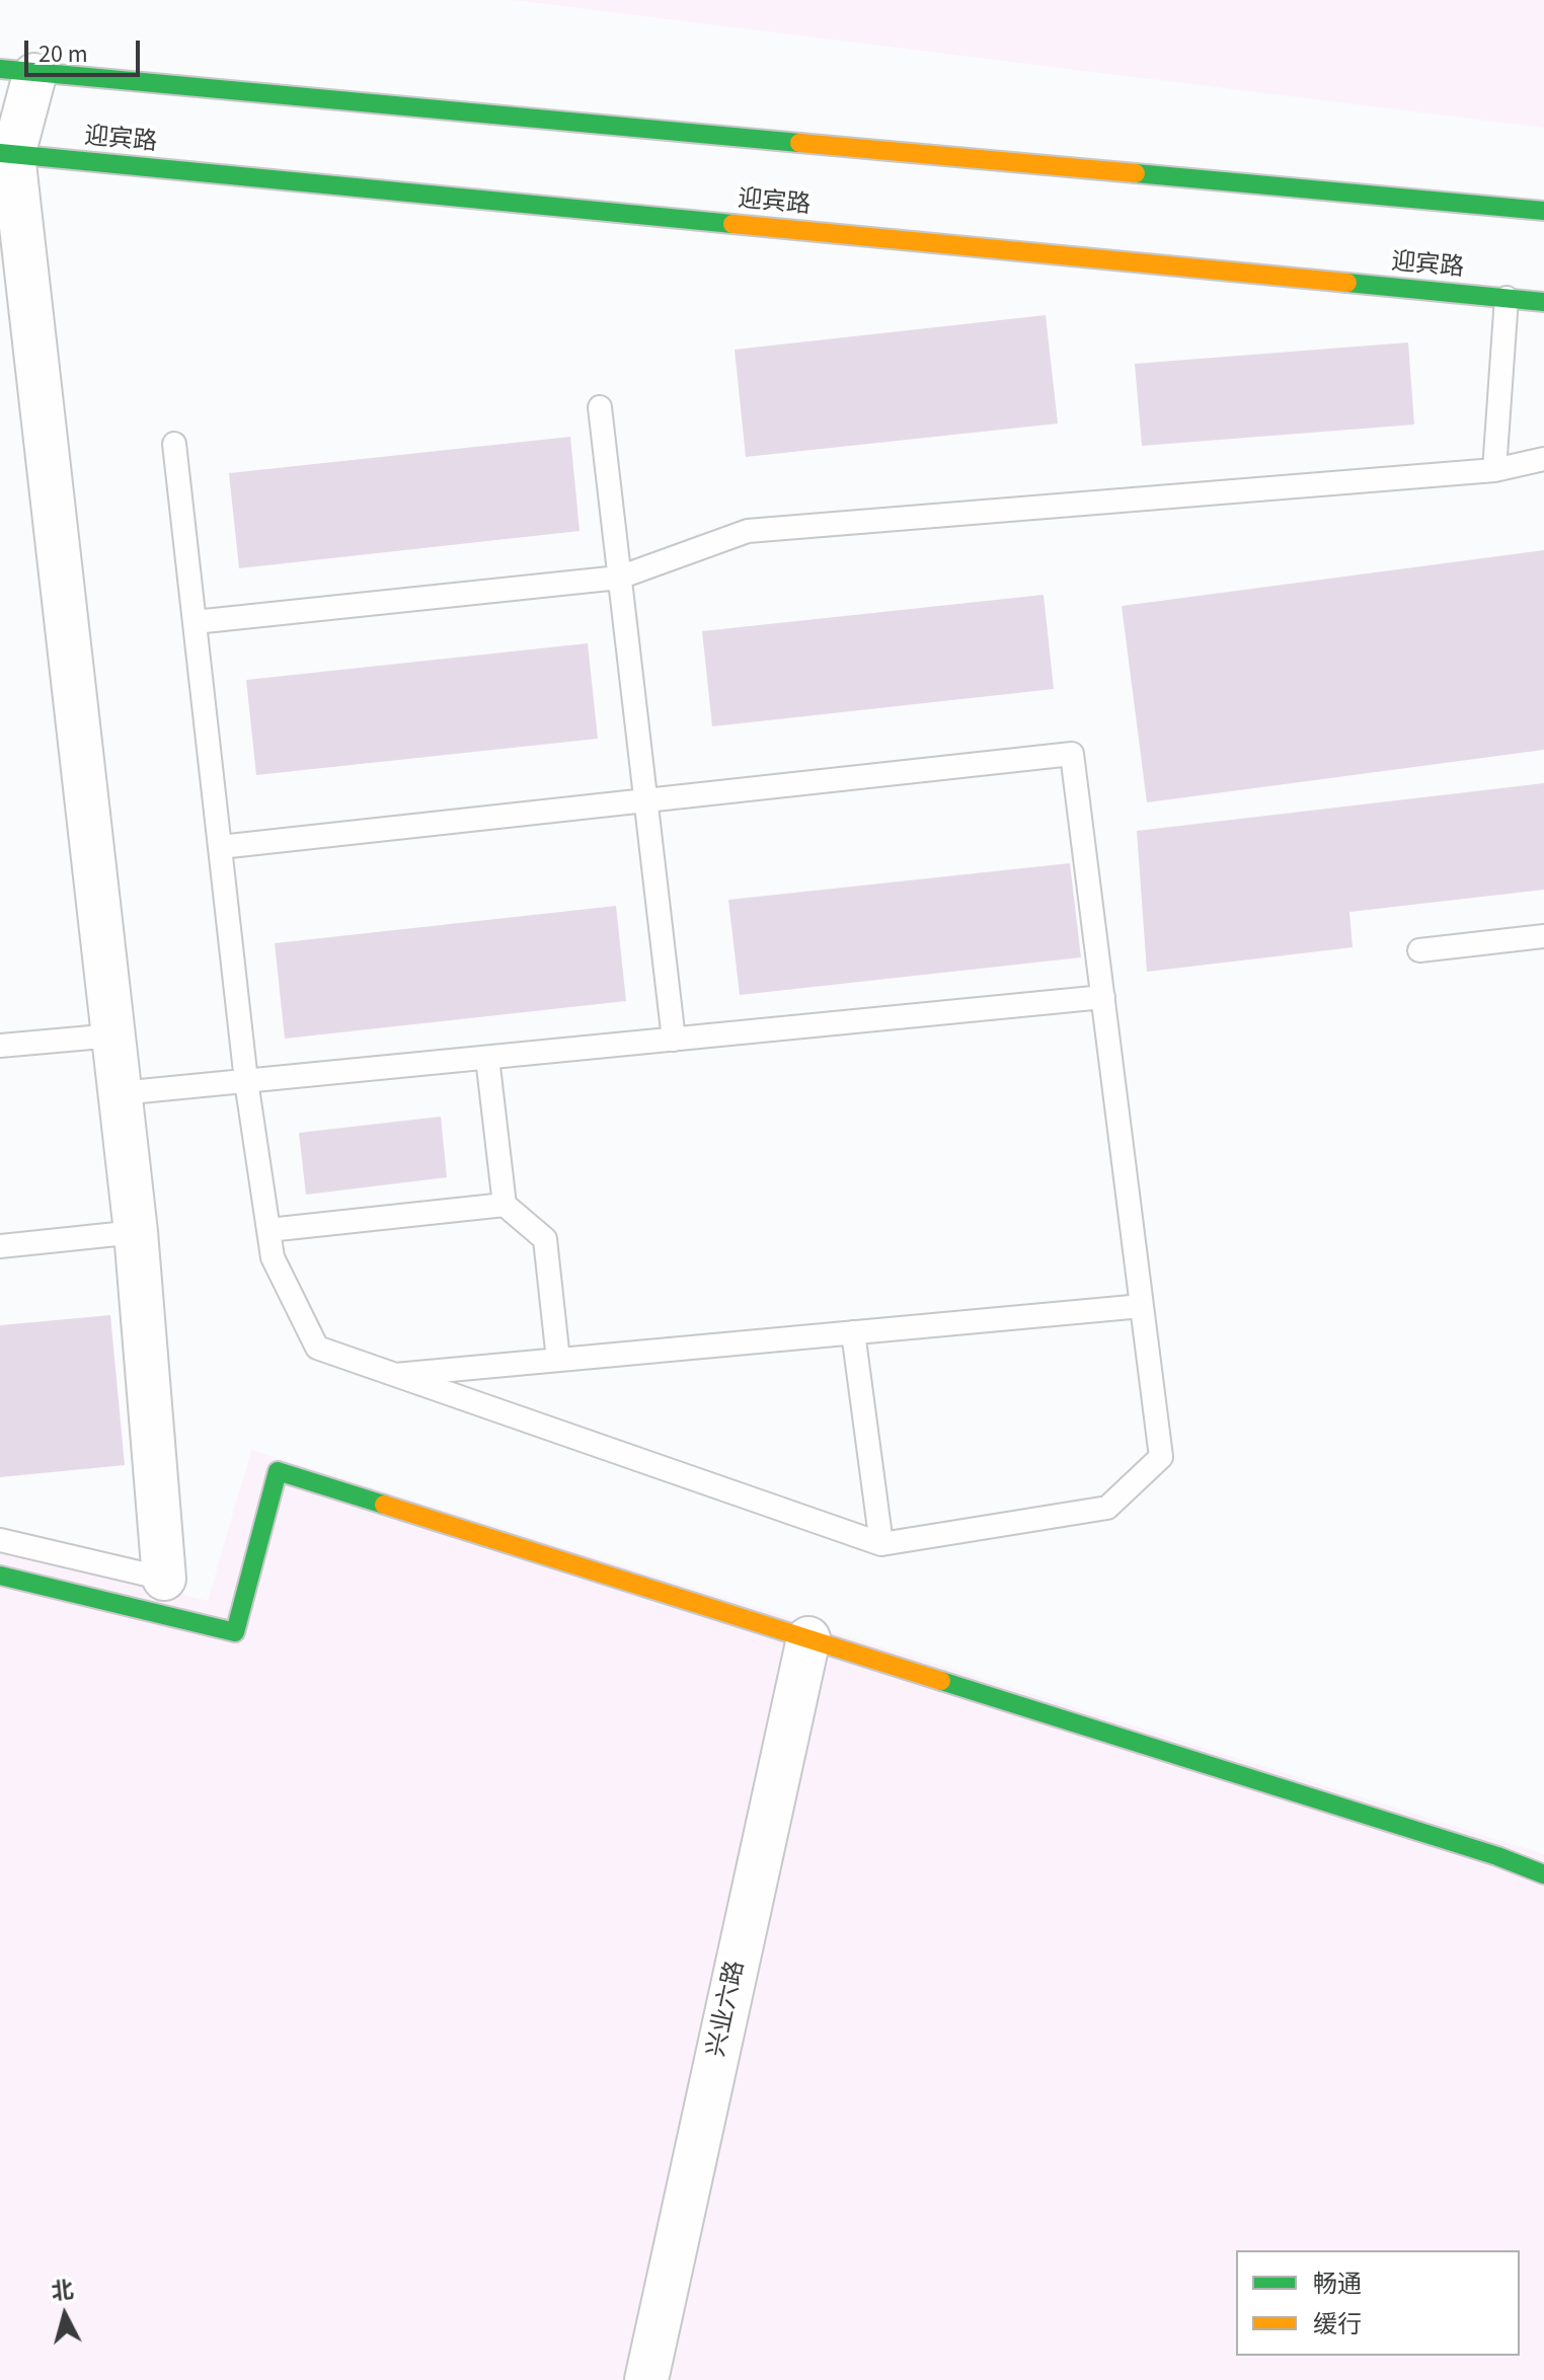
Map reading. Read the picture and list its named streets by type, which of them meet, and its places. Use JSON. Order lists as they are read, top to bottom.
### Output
{
  "streets": {
    "main road": ["迎宾路"],
    "street": ["兴业六路"]
  },
  "legend": ["畅通", "缓行"],
  "scale_bar": "20 m",
  "north": "top"
}
